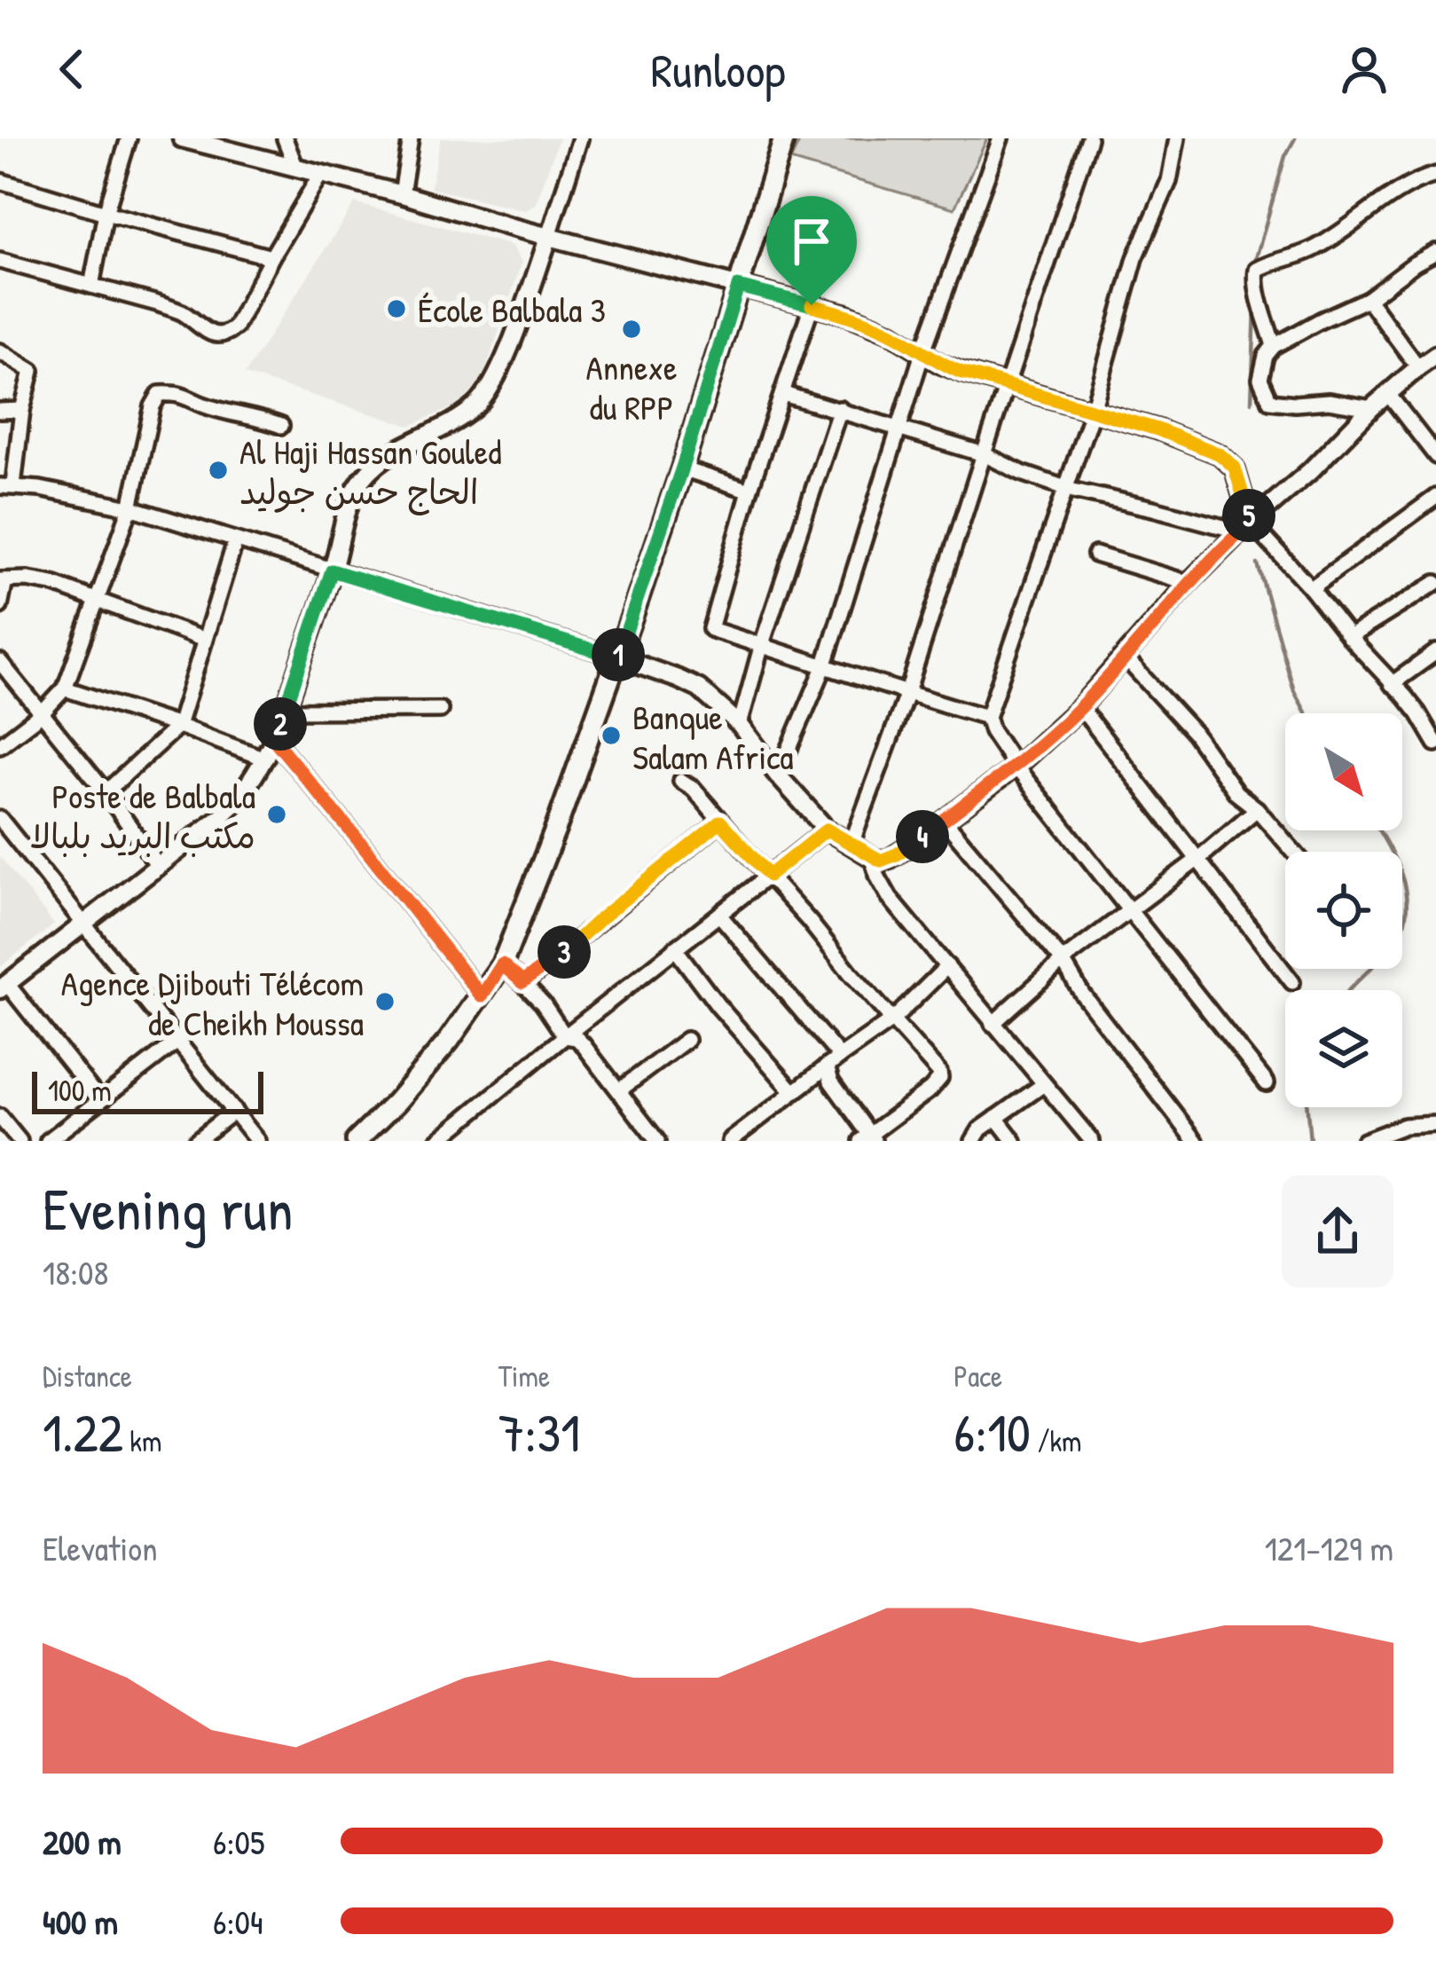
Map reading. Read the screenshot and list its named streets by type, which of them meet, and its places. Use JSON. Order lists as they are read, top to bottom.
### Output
{
  "places": [
    "École Balbala 3",
    "Annexe du RPP",
    "Al Haji Hassan Gouled الحاج حسن جوليد",
    "Banque Salam Africa",
    "Poste de Balbala مكتب البريد بلبالا",
    "Agence Djibouti Télécom de Cheikh Moussa"
  ],
  "scale_bar": "100 m",
  "north": "bottom right",
  "page": {
    "header": "Runloop",
    "pins": [
      "5",
      "1",
      "2",
      "4",
      "3"
    ],
    "scale": "100 m",
    "heading": ["Evening run", "18:08"],
    "stats": [
      ["Distance", "1.22 km"],
      ["Time", "7:31"],
      ["Pace", "6:10 /km"]
    ],
    "chart": ["Elevation", "121–129 m"],
    "list": [
      {
        "name": "200 m",
        "note": "6:05"
      },
      {
        "name": "400 m",
        "note": "6:04"
      }
    ]
  }
}
